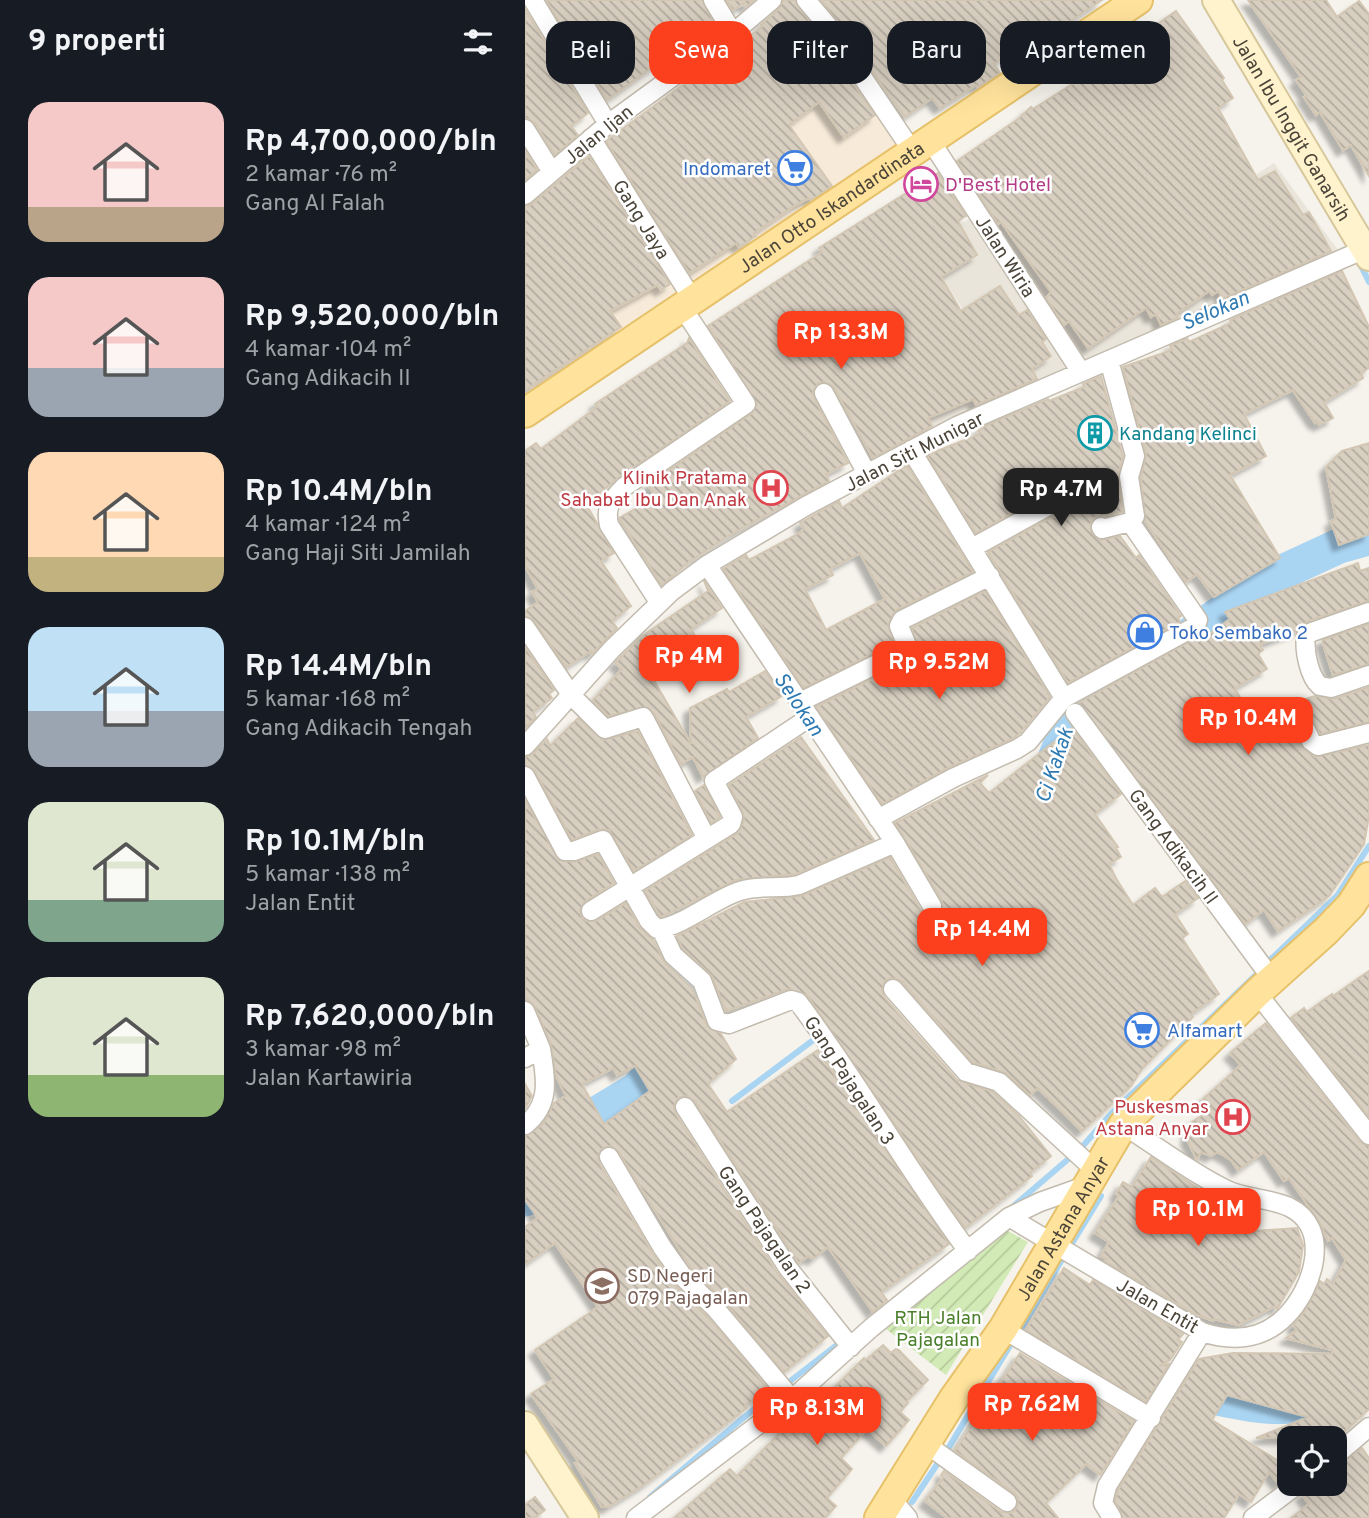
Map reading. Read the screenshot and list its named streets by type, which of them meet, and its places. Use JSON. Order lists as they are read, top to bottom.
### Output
{
  "streets": {
    "main road": ["Jalan Ibu Inggit Ganarsih", "Jalan Otto Iskandardinata", "Jalan Astana Anyar"],
    "street": [
      "Jalan Ijan",
      "Gang Jaya",
      "Jalan Wiria",
      "Jalan Siti Munigar",
      "Gang Adikacih II",
      "Gang Pajagalan 3",
      "Gang Pajagalan 2",
      "Jalan Entit"
    ]
  },
  "crossings": [
    ["Jalan Ibu Inggit Ganarsih", "Jalan Siti Munigar"],
    ["Jalan Ijan", "Gang Jaya"],
    ["Jalan Otto Iskandardinata", "Gang Jaya"],
    ["Jalan Otto Iskandardinata", "Jalan Wiria"],
    ["Gang Jaya", "Jalan Siti Munigar"],
    ["Jalan Wiria", "Jalan Siti Munigar"],
    ["Gang Adikacih II", "Jalan Astana Anyar"],
    ["Jalan Astana Anyar", "Jalan Entit"]
  ],
  "water": ["Selokan", "Ci Kakak"],
  "parks": ["RTH Jalan Pajagalan"],
  "places": {
    "supermarket": ["Indomaret", "Alfamart"],
    "hotel": ["D'Best Hotel"],
    "building": ["Kandang Kelinci"],
    "hospital": ["Klinik Pratama Sahabat Ibu Dan Anak", "Puskesmas Astana Anyar"],
    "shop": ["Toko Sembako 2"],
    "school or university": ["SD Negeri 079 Pajagalan"]
  },
  "page": {
    "heading": "9 properti",
    "chip": [
      "Beli",
      "Sewa",
      "Filter",
      "Baru",
      "Apartemen"
    ],
    "list": [
      {
        "name": "Rp 4,700,000/bln",
        "note": "2 kamar · 76 m² · Gang Al Falah"
      },
      {
        "name": "Rp 9,520,000/bln",
        "note": "4 kamar · 104 m² · Gang Adikacih II"
      },
      {
        "name": "Rp 10.4M/bln",
        "note": "4 kamar · 124 m² · Gang Haji Siti Jamilah"
      },
      {
        "name": "Rp 14.4M/bln",
        "note": "5 kamar · 168 m² · Gang Adikacih Tengah"
      },
      {
        "name": "Rp 10.1M/bln",
        "note": "5 kamar · 138 m² · Jalan Entit"
      },
      {
        "name": "Rp 7,620,000/bln",
        "note": "3 kamar · 98 m² · Jalan Kartawiria"
      }
    ],
    "price": [
      "Rp 13.3M",
      "Rp 4.7M",
      "Rp 4M",
      "Rp 9.52M",
      "Rp 10.4M",
      "Rp 14.4M",
      "Rp 10.1M",
      "Rp 7.62M",
      "Rp 8.13M"
    ]
  }
}
